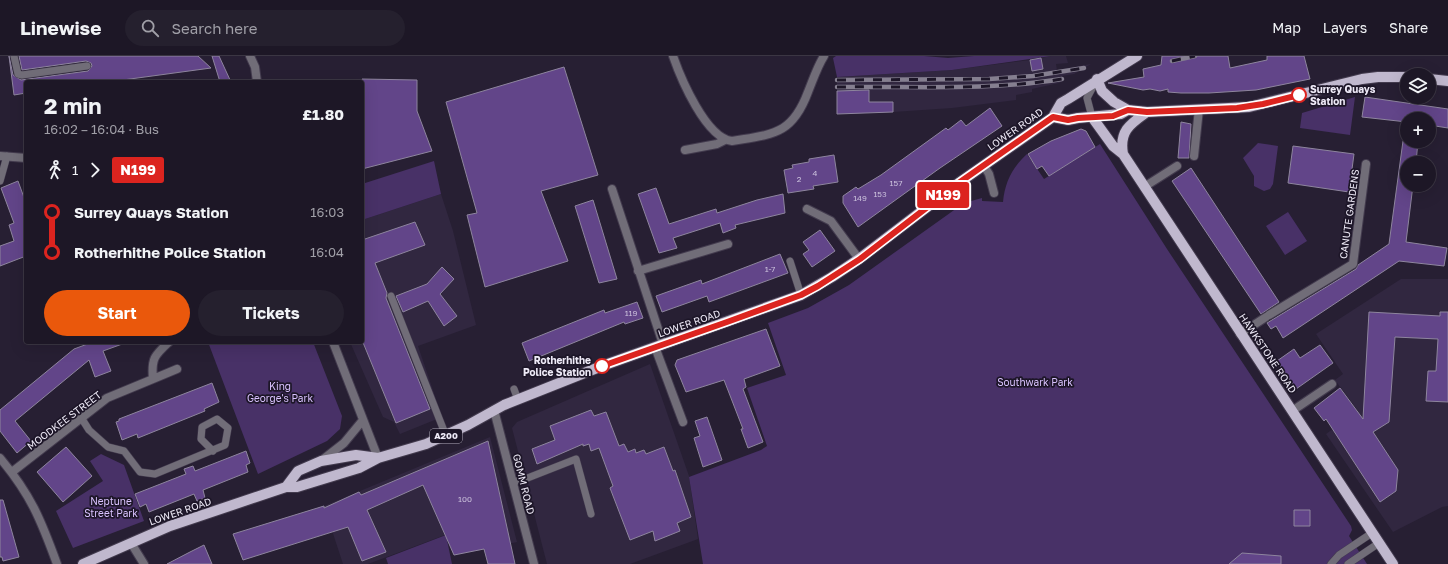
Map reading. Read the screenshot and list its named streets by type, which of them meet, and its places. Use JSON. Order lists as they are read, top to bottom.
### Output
{
  "streets": {
    "main road": ["LOWER ROAD", "HAWKSTONE ROAD", "A200"],
    "street": ["CANUTE GARDENS", "MOODKEE STREET", "GOMM ROAD"]
  },
  "crossings": [
    ["LOWER ROAD", "A200"],
    ["LOWER ROAD", "GOMM ROAD"],
    ["CANUTE GARDENS", "HAWKSTONE ROAD"]
  ],
  "parks": ["Southwark Park", "King George's Park", "Neptune Street Park"],
  "places": ["Surrey Quays Station", "Rotherhithe Police Station"],
  "lines": ["bus line N199"],
  "house_numbers": [
    "4",
    "2",
    "157",
    "153",
    "149",
    "1-7",
    "119",
    "100"
  ],
  "page": {
    "header": "Linewise",
    "search": "Search here",
    "nav": ["Map", "Layers", "Share"],
    "on_map": "N199",
    "map_buttons": ["+", "−"],
    "heading": ["2 min", "16:02 – 16:04 · Bus", "£1.80"],
    "legs": ["1", "N199"],
    "list": [
      {
        "name": "Surrey Quays Station",
        "value": "16:03"
      },
      {
        "name": "Rotherhithe Police Station",
        "value": "16:04"
      }
    ],
    "buttons": ["Start", "Tickets"]
  }
}
